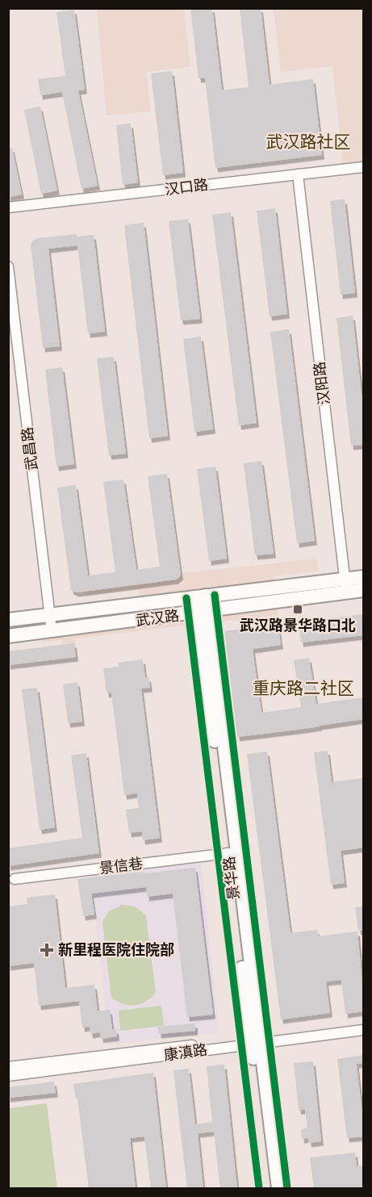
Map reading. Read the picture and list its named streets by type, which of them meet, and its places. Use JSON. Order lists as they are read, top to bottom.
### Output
{
  "streets": {
    "main road": ["武汉路", "景华路"],
    "street": [
      "汉口路",
      "汉阳路",
      "武昌路",
      "景信巷",
      "康滇路"
    ]
  },
  "crossings": [
    ["汉口路", "汉阳路"],
    ["汉阳路", "武汉路"],
    ["武昌路", "武汉路"],
    ["武汉路", "景华路"],
    ["景信巷", "景华路"],
    ["景华路", "康滇路"]
  ],
  "districts": ["武汉路社区", "重庆路二社区"],
  "places": {
    "transit": ["武汉路景华路口北"],
    "health": ["新里程医院住院部"]
  }
}
